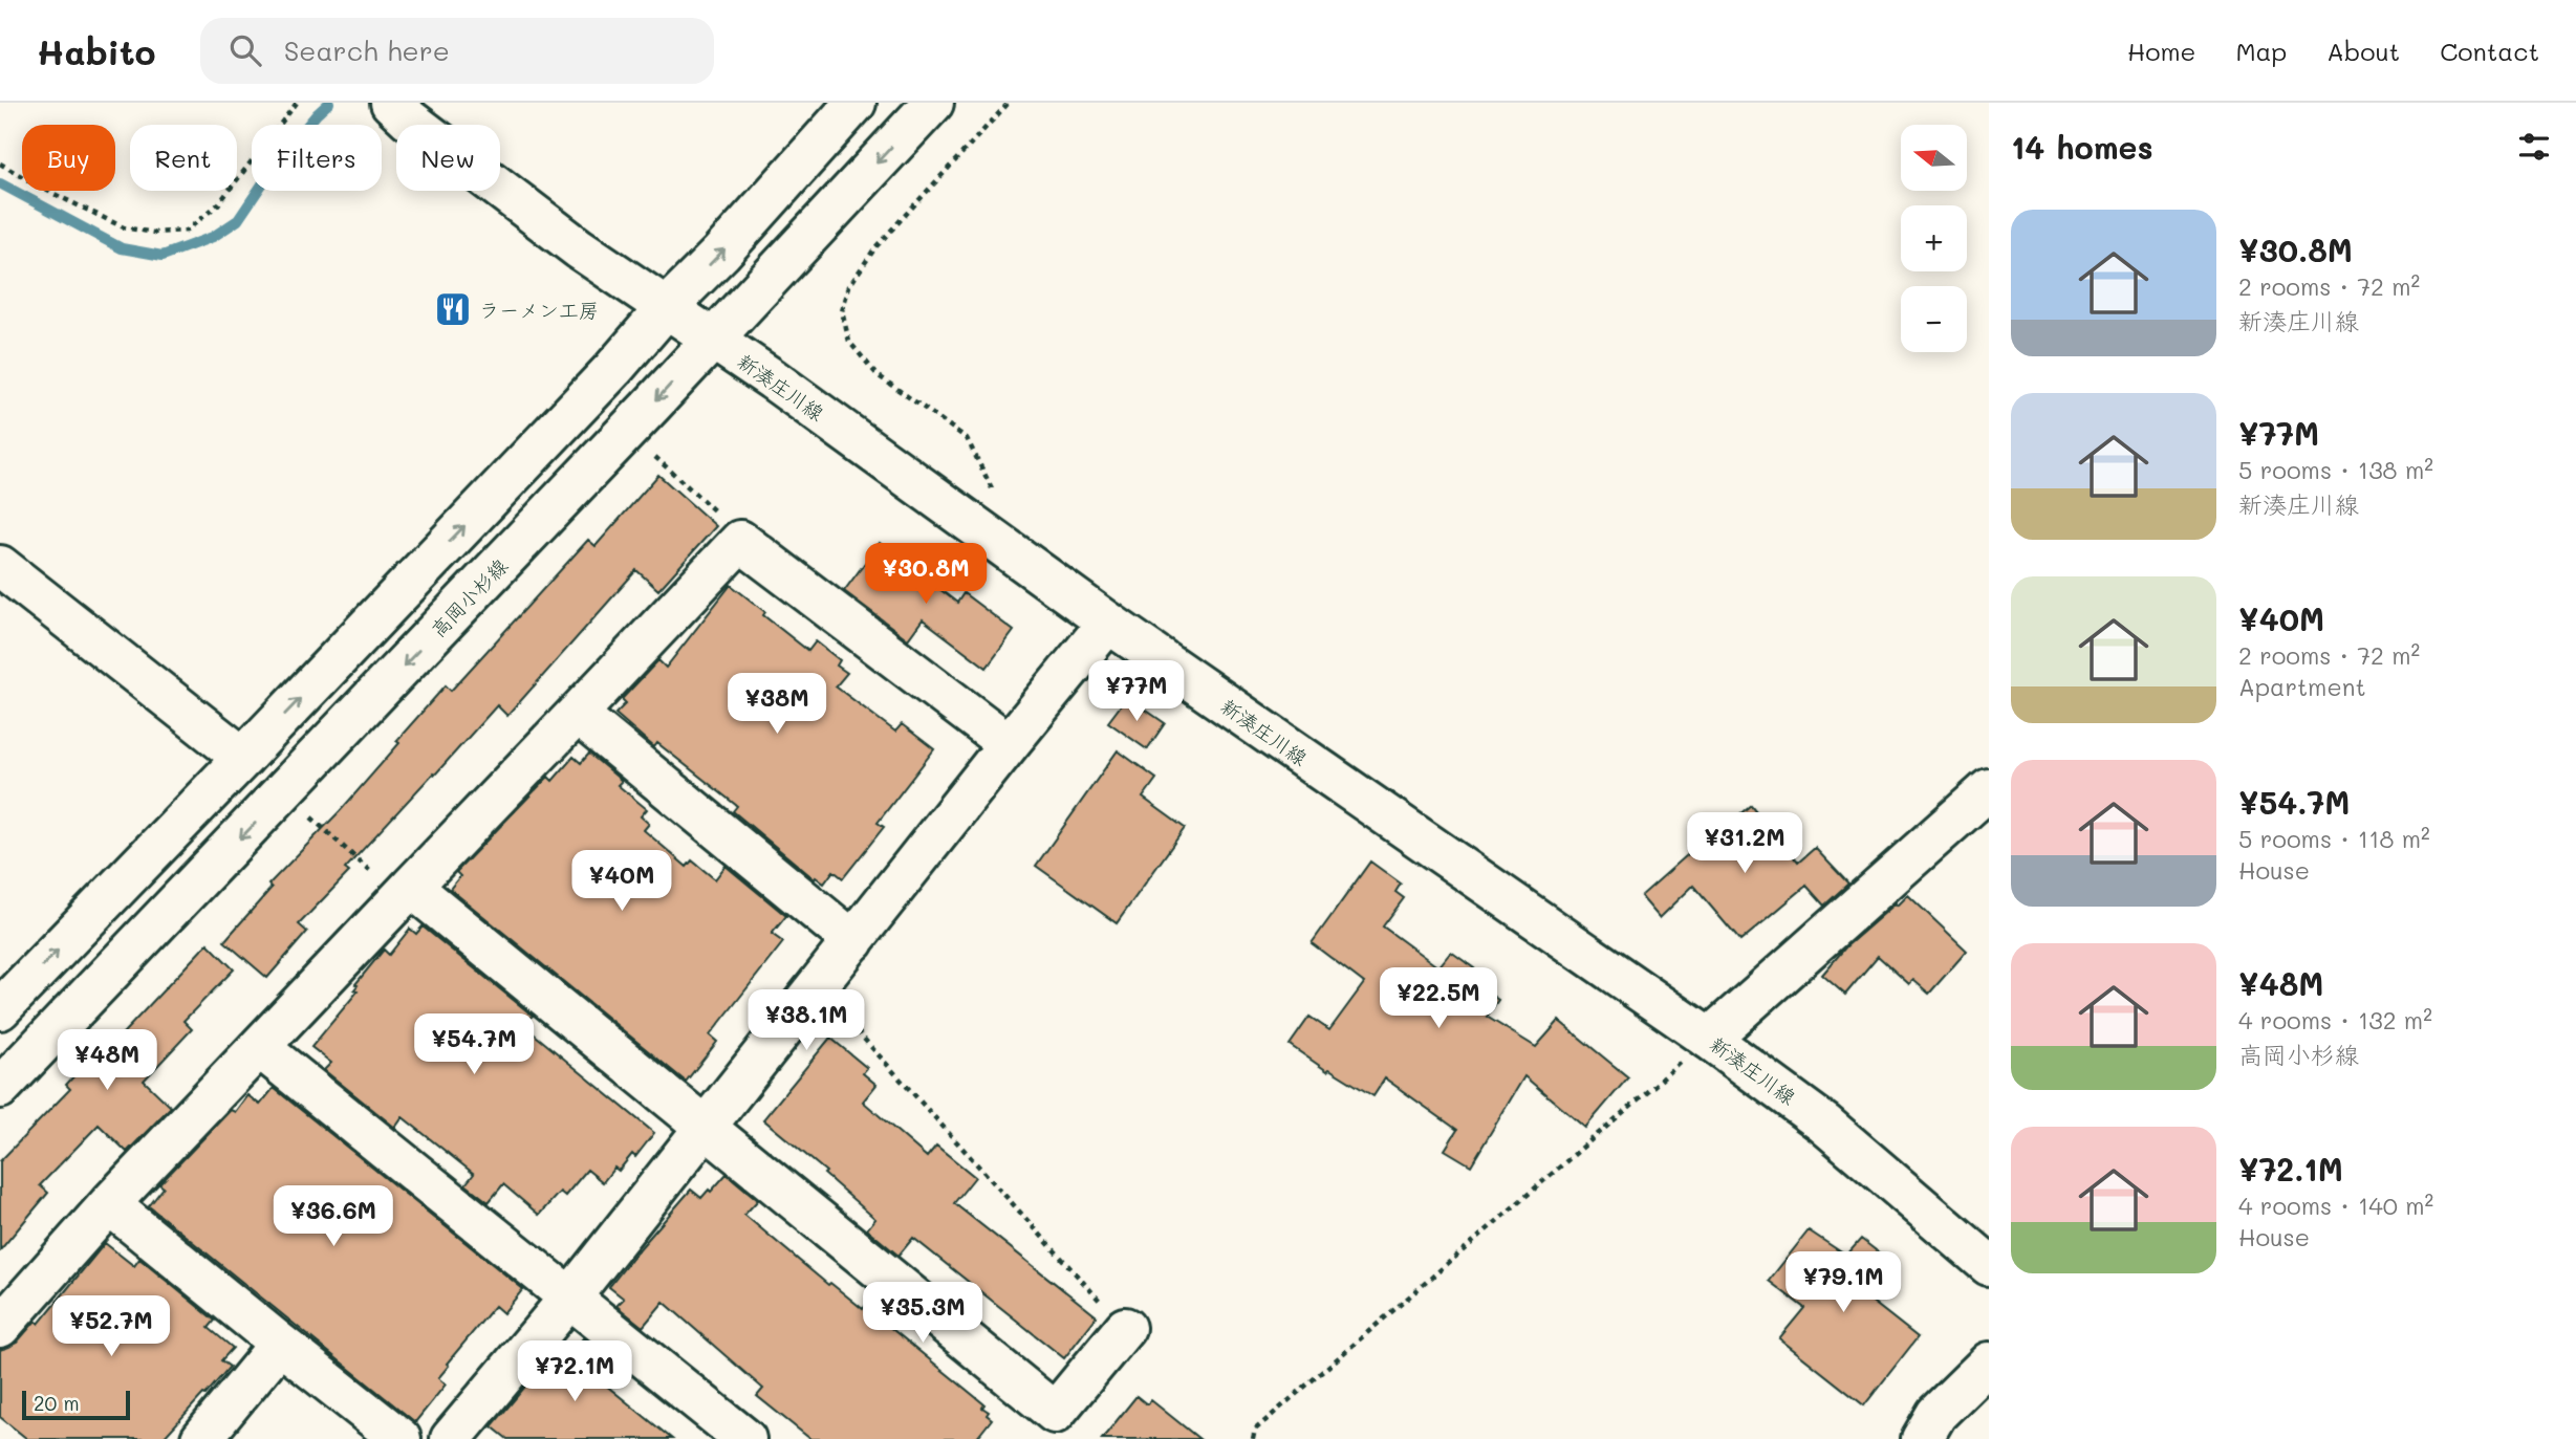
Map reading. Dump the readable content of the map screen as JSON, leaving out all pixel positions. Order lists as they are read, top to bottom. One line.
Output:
{"streets":{"street":["新湊庄川線","高岡小杉線"]},"crossings":[["新湊庄川線","高岡小杉線"]],"places":{"restaurant":["ラーメン工房"]},"scale_bar":"20 m","north":"left","page":{"header":"Habito","search":"Search here","nav":["Home","Map","About","Contact"],"heading":"14 homes","map_buttons":["+","−"],"chip":["Buy","Rent","Filters","New"],"list":[{"name":"¥30.8M","note":"2 rooms · 72 m² · 新湊庄川線"},{"name":"¥77M","note":"5 rooms · 138 m² · 新湊庄川線"},{"name":"¥40M","note":"2 rooms · 72 m² · Apartment"},{"name":"¥54.7M","note":"5 rooms · 118 m² · House"},{"name":"¥48M","note":"4 rooms · 132 m² · 高岡小杉線"},{"name":"¥72.1M","note":"4 rooms · 140 m² · House"}],"price":["¥30.8M","¥77M","¥38M","¥31.2M","¥40M","¥22.5M","¥38.1M","¥54.7M","¥48M","¥36.6M","¥79.1M","¥35.3M","¥52.7M","¥72.1M"],"scale":"20 m"}}
